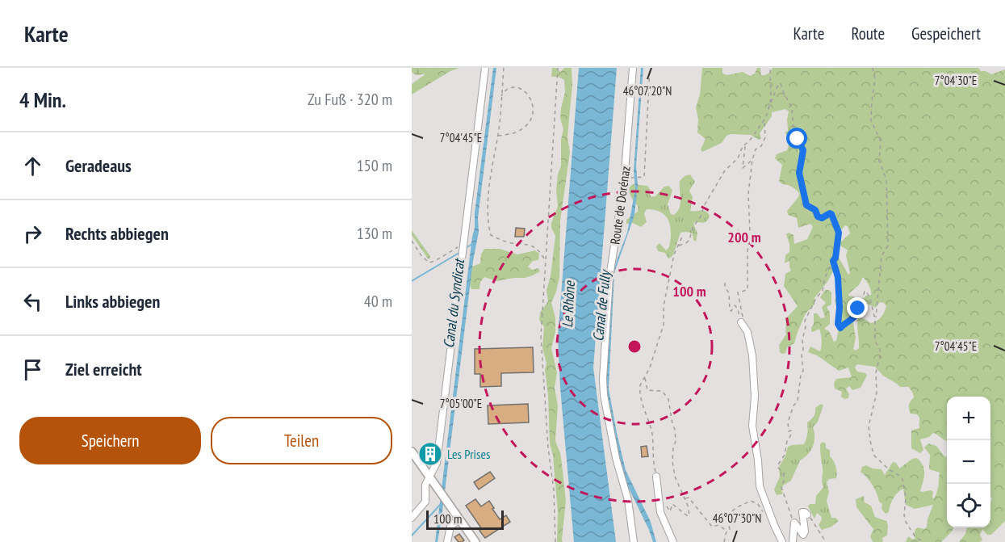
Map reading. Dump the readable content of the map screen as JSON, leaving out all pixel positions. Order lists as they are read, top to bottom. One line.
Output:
{"streets":{"street":["Route de Dorénaz"]},"water":["Canal du Syndicat","Le Rhône","Canal de Fully"],"places":{"building":["Les Prises"]},"scale_bar":"100 m","page":{"header":"Karte","nav":["Karte","Route","Gespeichert"],"heading":["4 Min.","Zu Fuß · 320 m"],"list":[["Geradeaus","150 m"],["Rechts abbiegen","130 m"],["Links abbiegen","40 m"],"Ziel erreicht"],"map_buttons":["+","−"],"buttons":["Speichern","Teilen"],"scale":"100 m"},"coordinates":["7°04'30\"E","46°07'20\"N","7°04'45\"E","7°05'00\"E","46°07'30\"N"],"rings":["200 m","100 m"]}
